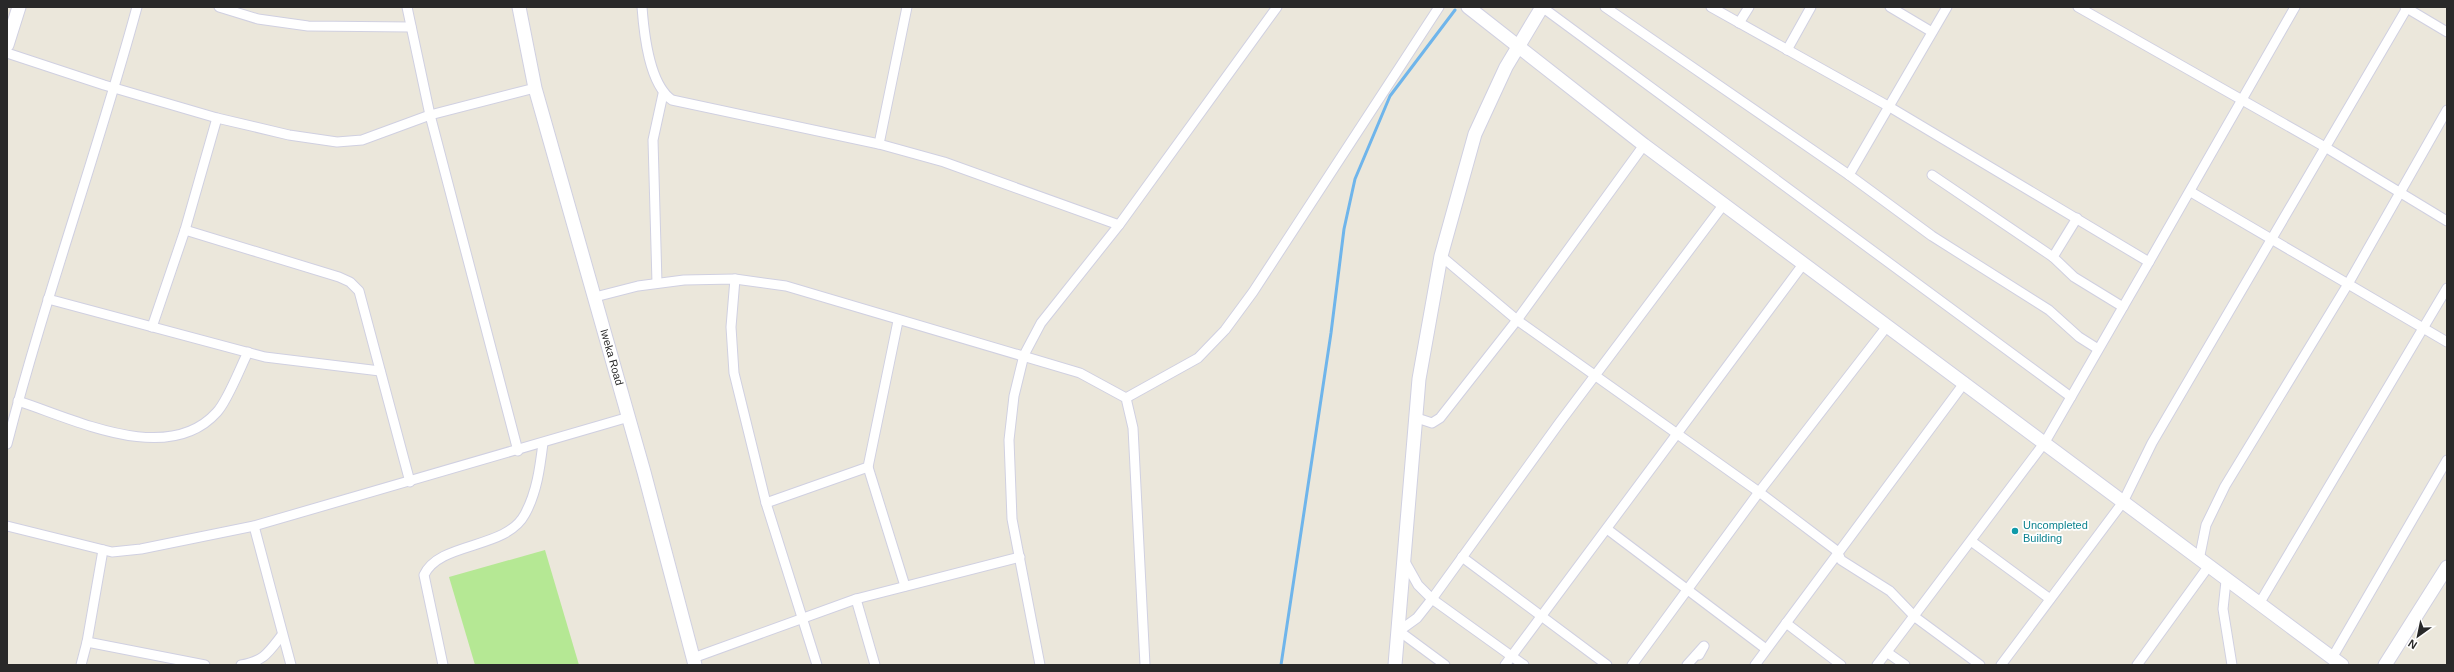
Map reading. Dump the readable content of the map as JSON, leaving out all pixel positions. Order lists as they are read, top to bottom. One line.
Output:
{"streets":{"street":["Iweka Road"]},"places":["Uncompleted Building"],"north":"bottom left"}
